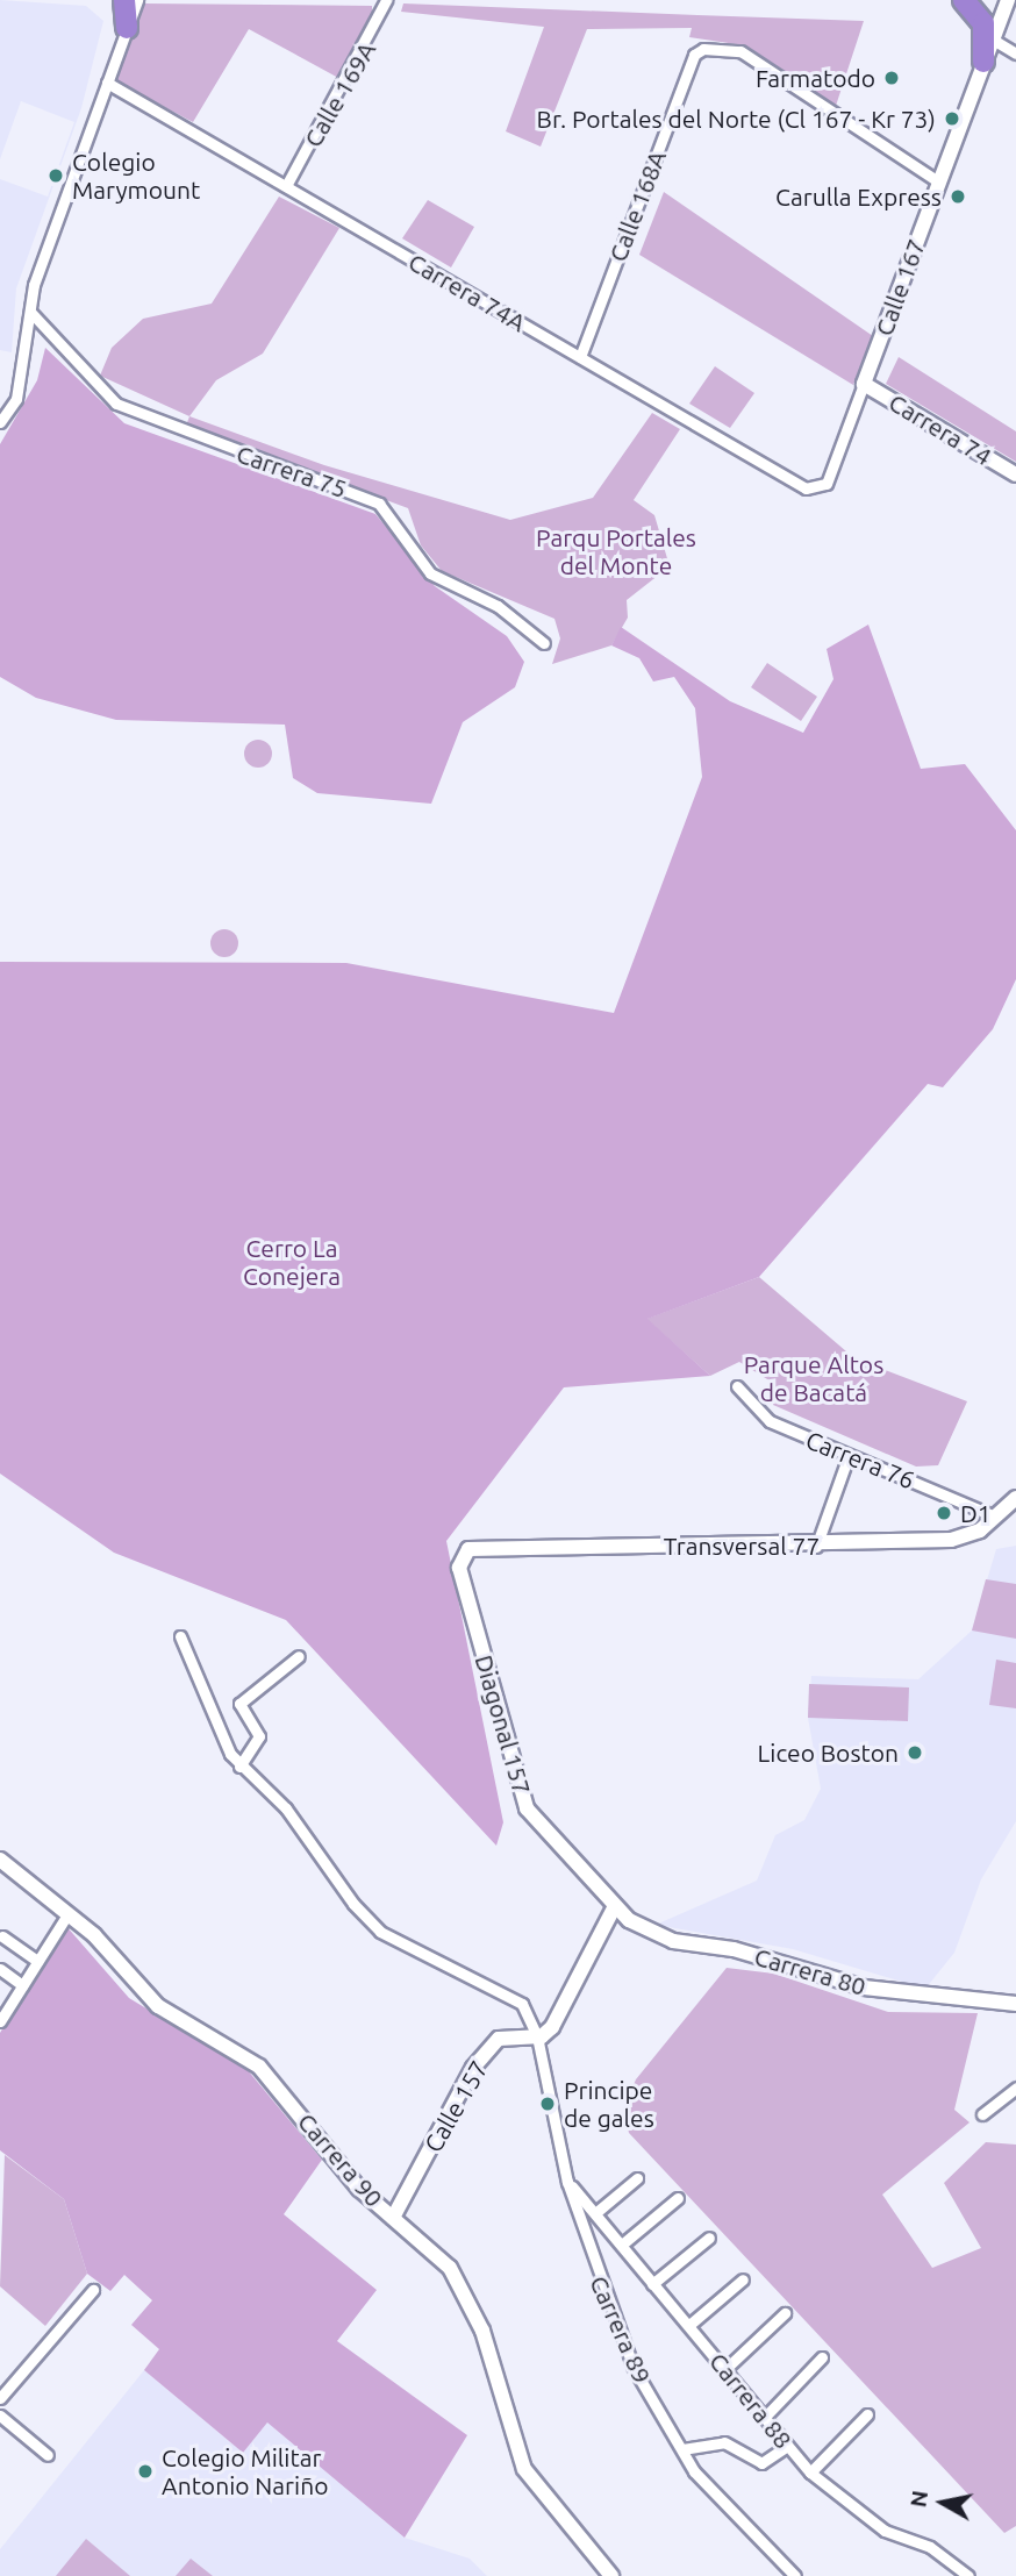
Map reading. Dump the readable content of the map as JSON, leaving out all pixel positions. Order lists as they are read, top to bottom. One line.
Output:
{"streets":{"street":["Calle 169A","Calle 168A","Calle 167","Carrera 74A","Carrera 74","Carrera 75","Carrera 76","Transversal 77","Diagonal 157","Carrera 80","Calle 157","Carrera 90","Carrera 89","Carrera 88"]},"crossings":[["Calle 169A","Carrera 74A"],["Calle 168A","Carrera 74A"],["Calle 167","Carrera 74A"],["Calle 167","Carrera 74"],["Carrera 76","Transversal 77"],["Transversal 77","Diagonal 157"],["Diagonal 157","Carrera 80"],["Calle 157","Carrera 90"],["Calle 157","Carrera 89"],["Carrera 89","Carrera 88"]],"parks":["Parqu Portales del Monte","Cerro La Conejera","Parque Altos de Bacatá"],"places":["Farmatodo","Br. Portales del Norte (Cl 167 - Kr 73)","Colegio Marymount","Carulla Express","D1","Liceo Boston","Principe de gales","Colegio Militar Antonio Nariño"],"north":"left"}
